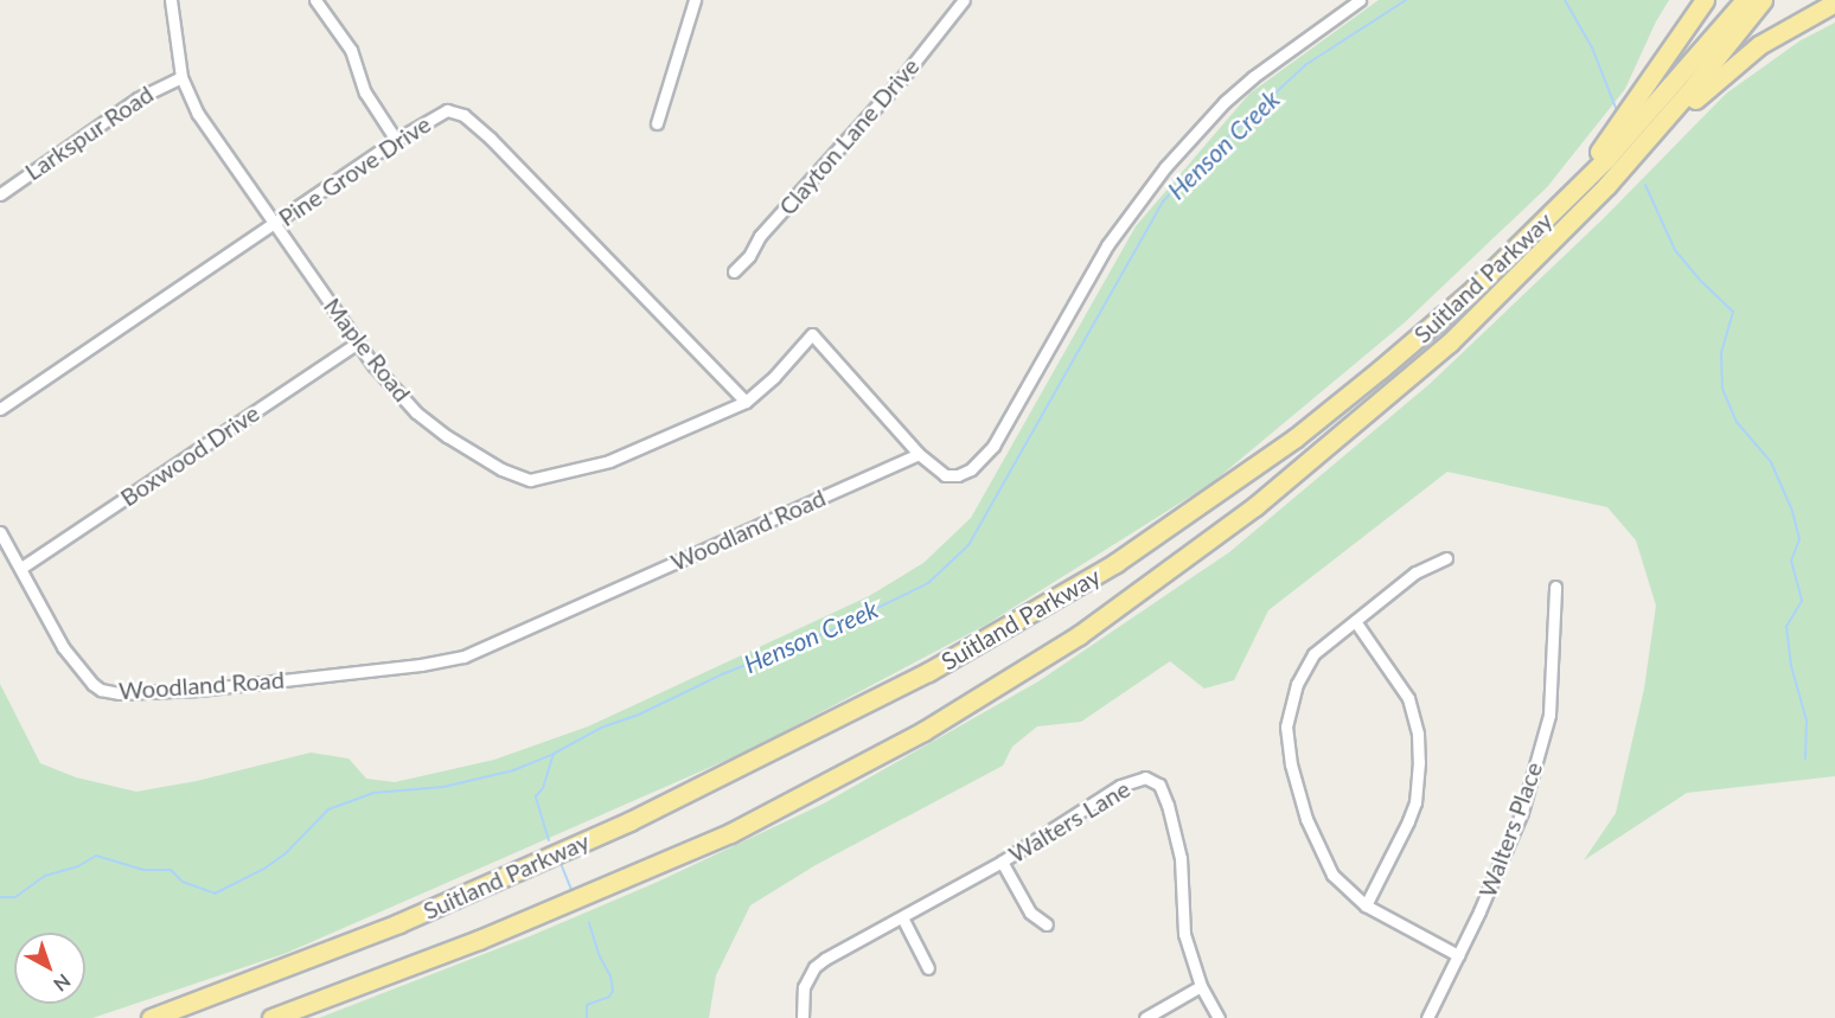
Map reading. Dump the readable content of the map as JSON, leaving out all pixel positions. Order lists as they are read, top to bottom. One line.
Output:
{"streets":{"highway":["Suitland Parkway"],"street":["Larkspur Road","Clayton Lane Drive","Pine Grove Drive","Maple Road","Boxwood Drive","Woodland Road","Walters Lane","Walters Place"]},"crossings":[["Larkspur Road","Maple Road"],["Pine Grove Drive","Maple Road"],["Maple Road","Boxwood Drive"],["Maple Road","Woodland Road"],["Boxwood Drive","Woodland Road"]],"water":["Henson Creek"],"north":"bottom right"}
